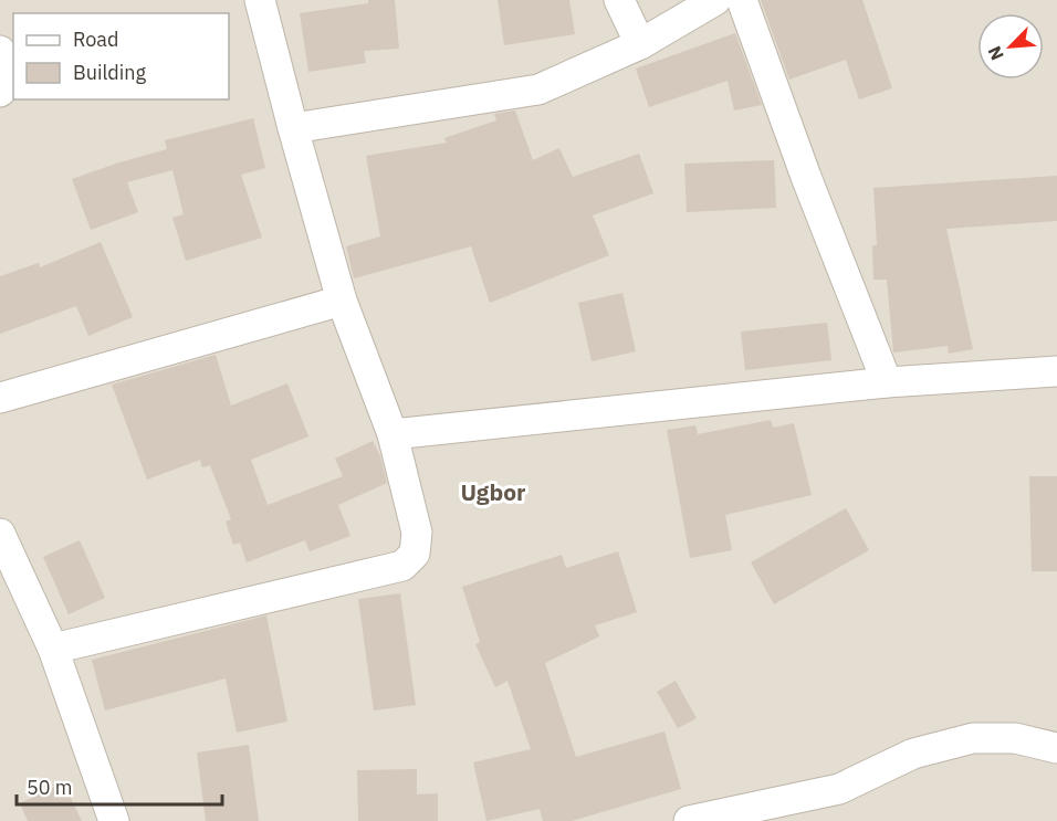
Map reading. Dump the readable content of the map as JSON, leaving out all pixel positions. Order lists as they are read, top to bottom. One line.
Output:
{"districts":["Ugbor"],"legend":["Road","Building"],"scale_bar":"50 m","north":"bottom left"}
